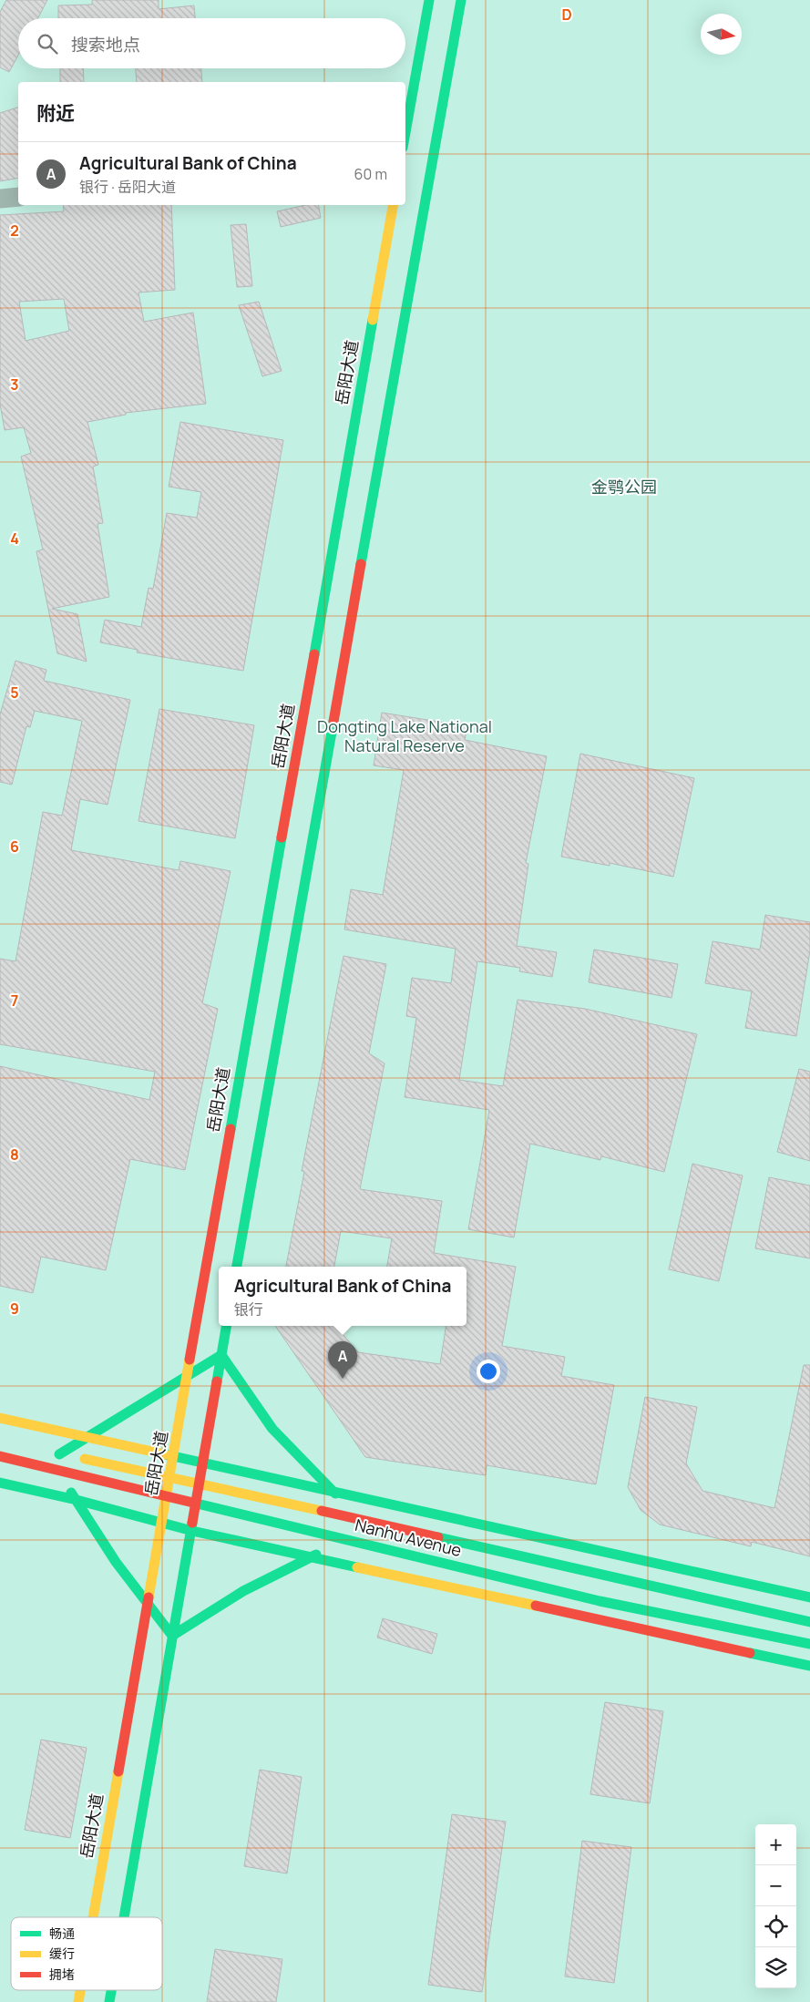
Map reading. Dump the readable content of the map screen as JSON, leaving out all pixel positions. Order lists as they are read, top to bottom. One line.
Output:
{"streets":{"main road":["岳阳大道","Nanhu Avenue"]},"crossings":[["岳阳大道","Nanhu Avenue"]],"parks":["金鹗公园","Dongting Lake National Natural Reserve"],"legend":["畅通","缓行","拥堵"],"north":"right","page":{"search":"搜索地点","heading":"附近","list":[{"mark":"A","name":"Agricultural Bank of China","note":"银行 · 岳阳大道","value":"60 m"}],"popup":["Agricultural Bank of China","银行"],"pins":"A","map_buttons":["+","−"]},"grid":{"columns":["D"],"rows":["2","3","4","5","6","7","8","9"]}}
